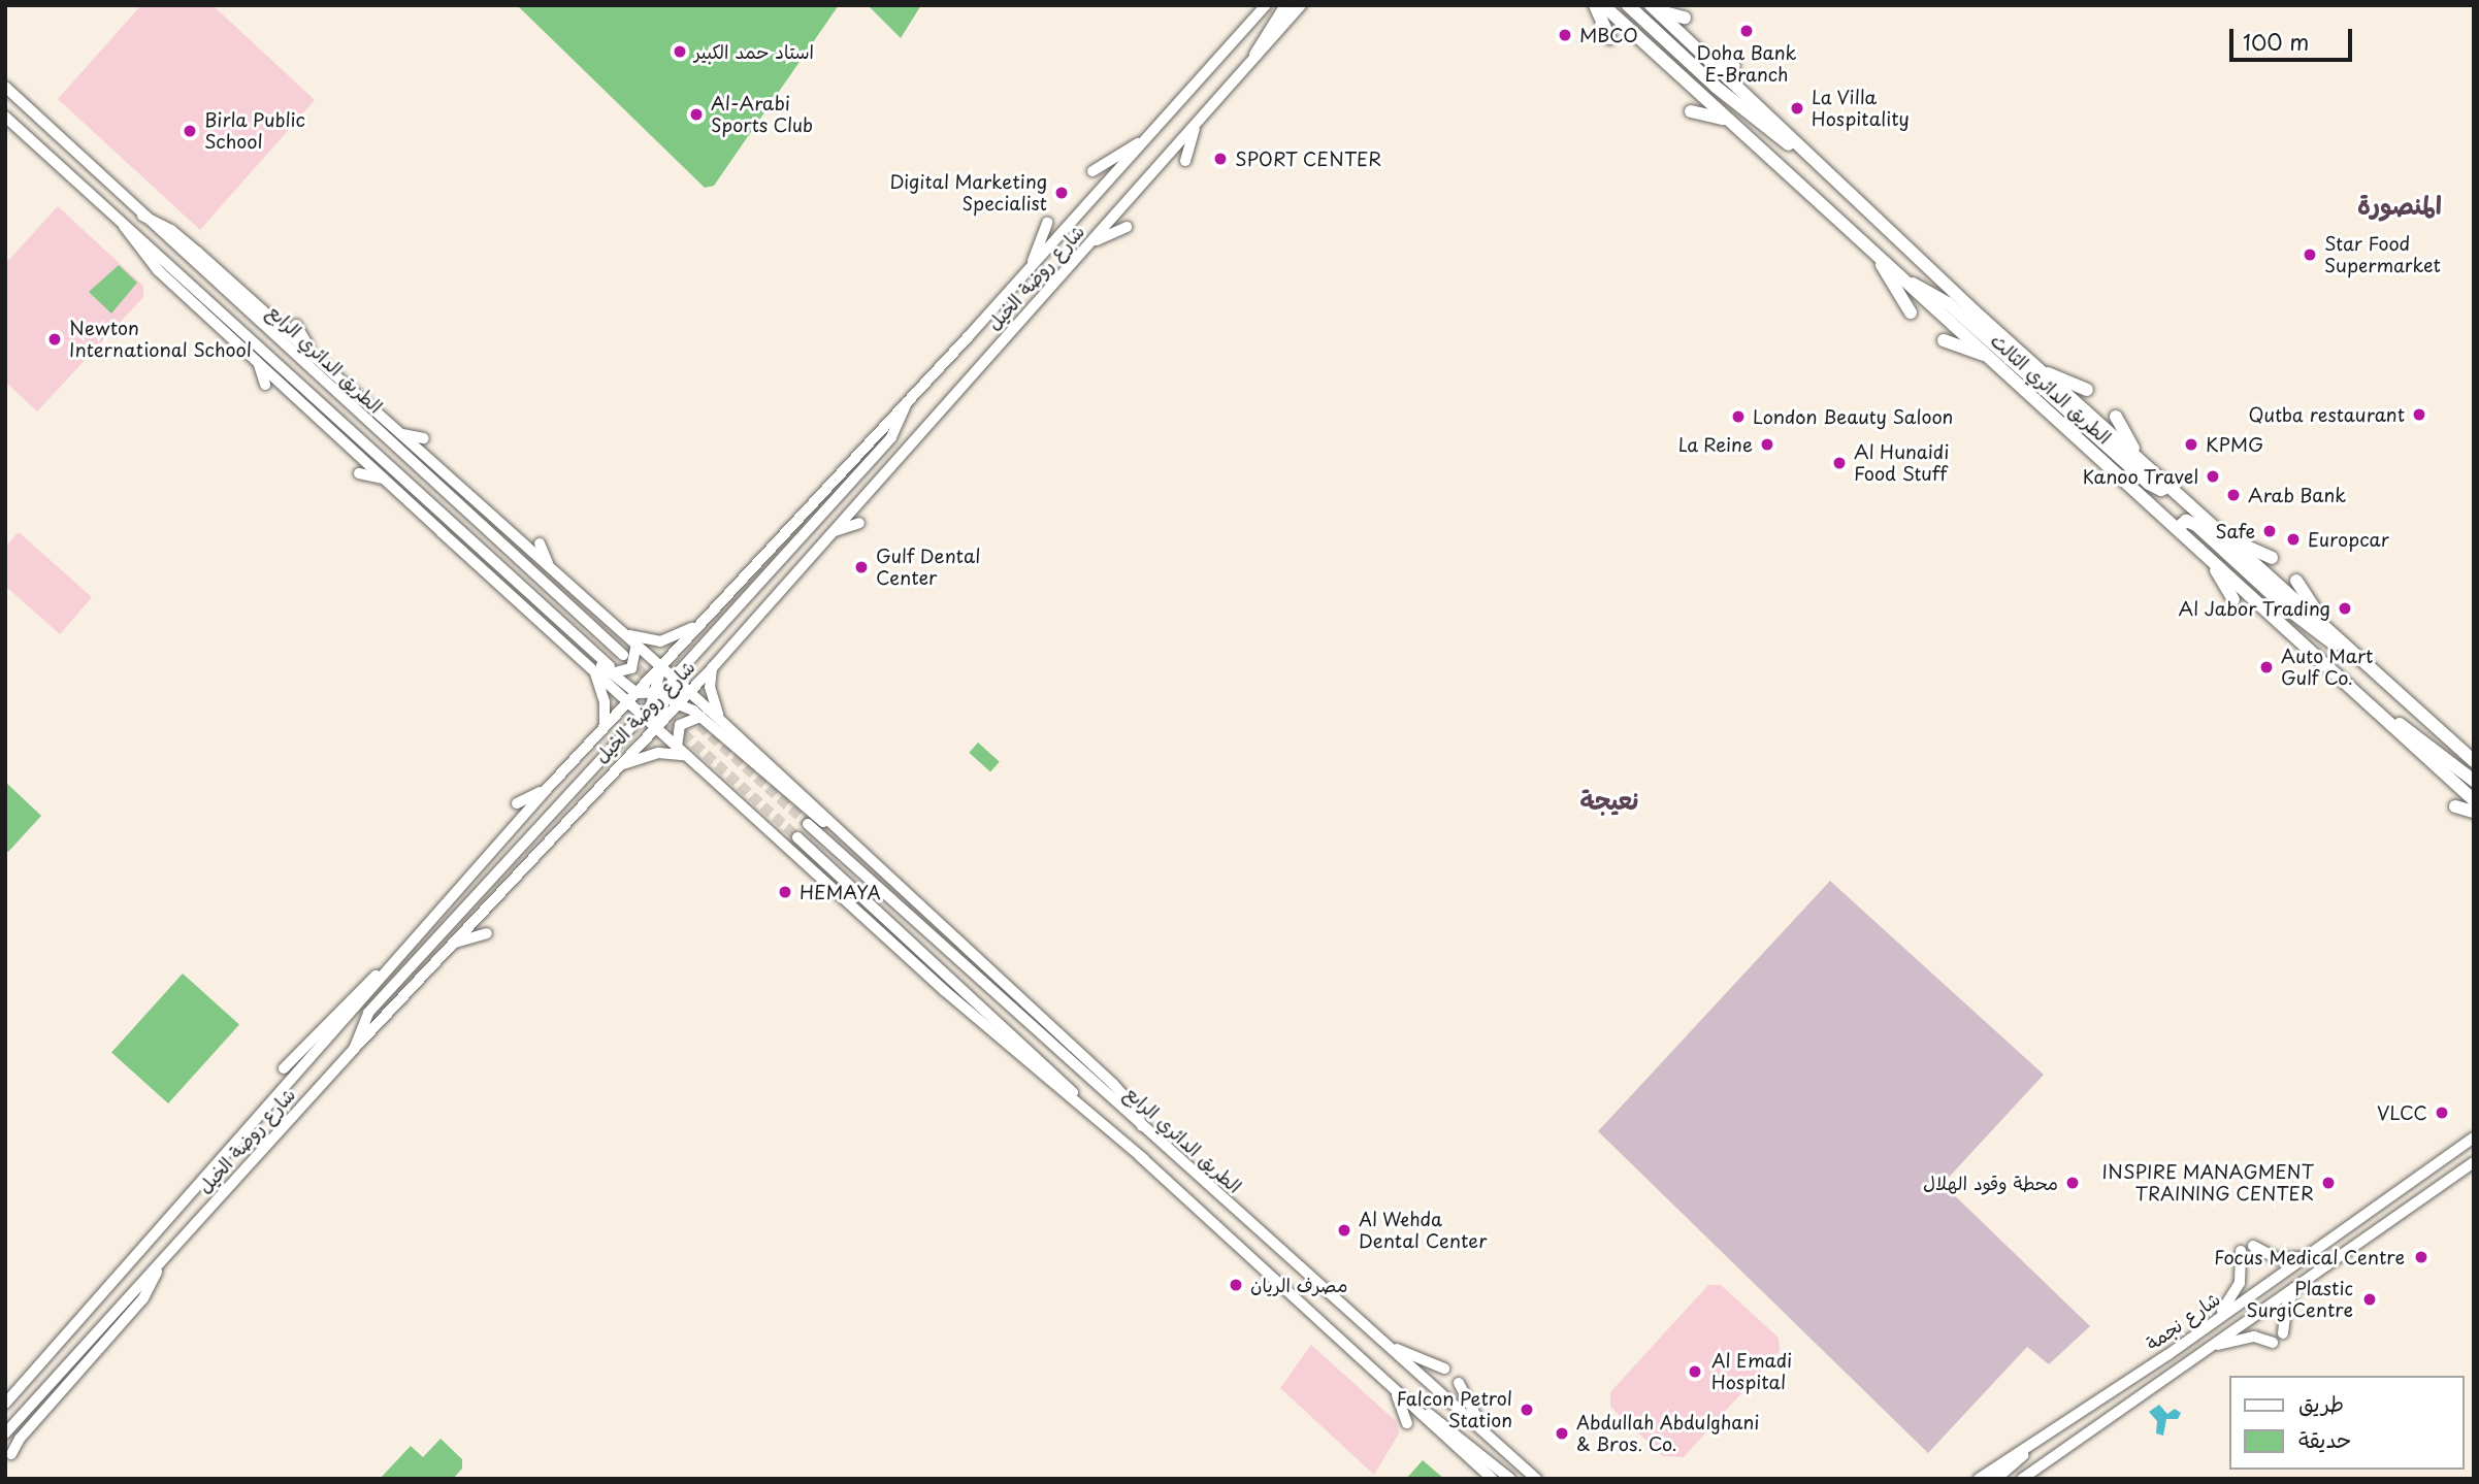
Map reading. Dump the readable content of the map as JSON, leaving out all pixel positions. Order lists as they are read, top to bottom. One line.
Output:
{"streets":{"highway":["الطريق الدائري الثالث"],"main road":["شارع روضة الخيل","الطريق الدائري الرابع","شارع نجمة"]},"districts":["المنصورة","نعيجة"],"places":["Doha Bank E-Branch","MBCO","استاد حمد الكبير","La Villa Hospitality","Al-Arabi Sports Club","Birla Public School","SPORT CENTER","Digital Marketing Specialist","Star Food Supermarket","Newton International School","Qutba restaurant","London Beauty Saloon","La Reine","KPMG","Al Hunaidi Food Stuff","Kanoo Travel","Arab Bank","Safe","Europcar","Gulf Dental Center","Al Jabor Trading","Auto Mart Gulf Co.","HEMAYA","VLCC","محطة وقود الهلال","INSPIRE MANAGMENT TRAINING CENTER","Al Wehda Dental Center","Focus Medical Centre","مصرف الريان","Plastic SurgiCentre","Al Emadi Hospital","Falcon Petrol Station","Abdullah Abdulghani & Bros. Co."],"legend":["طريق","حديقة"],"scale_bar":"100 m"}
